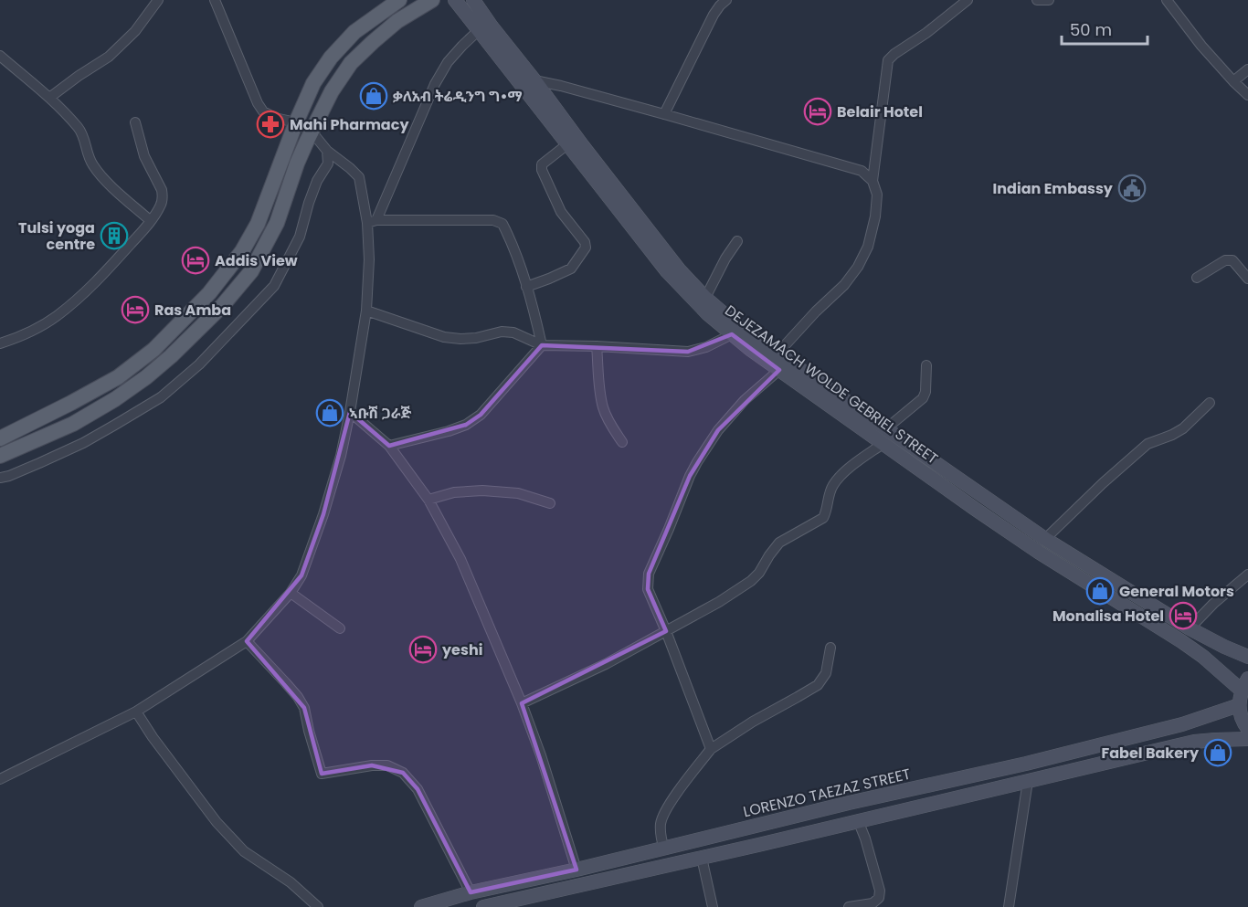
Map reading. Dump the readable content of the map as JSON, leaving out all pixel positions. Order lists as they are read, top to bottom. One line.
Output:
{"streets":{"main road":["DEJEZAMACH WOLDE GEBRIEL STREET","LORENZO TAEZAZ STREET"]},"places":{"shop":["ቃለአብ ትሬዲንግ ግ•ማ","ኣቡሽ ጋራጅ","General Motors","Fabel Bakery"],"hotel":["Belair Hotel","Addis View","Ras Amba","Monalisa Hotel","yeshi"],"pharmacy":["Mahi Pharmacy"],"public building":["Indian Embassy"],"building":["Tulsi yoga centre"]},"scale_bar":"50 m"}
